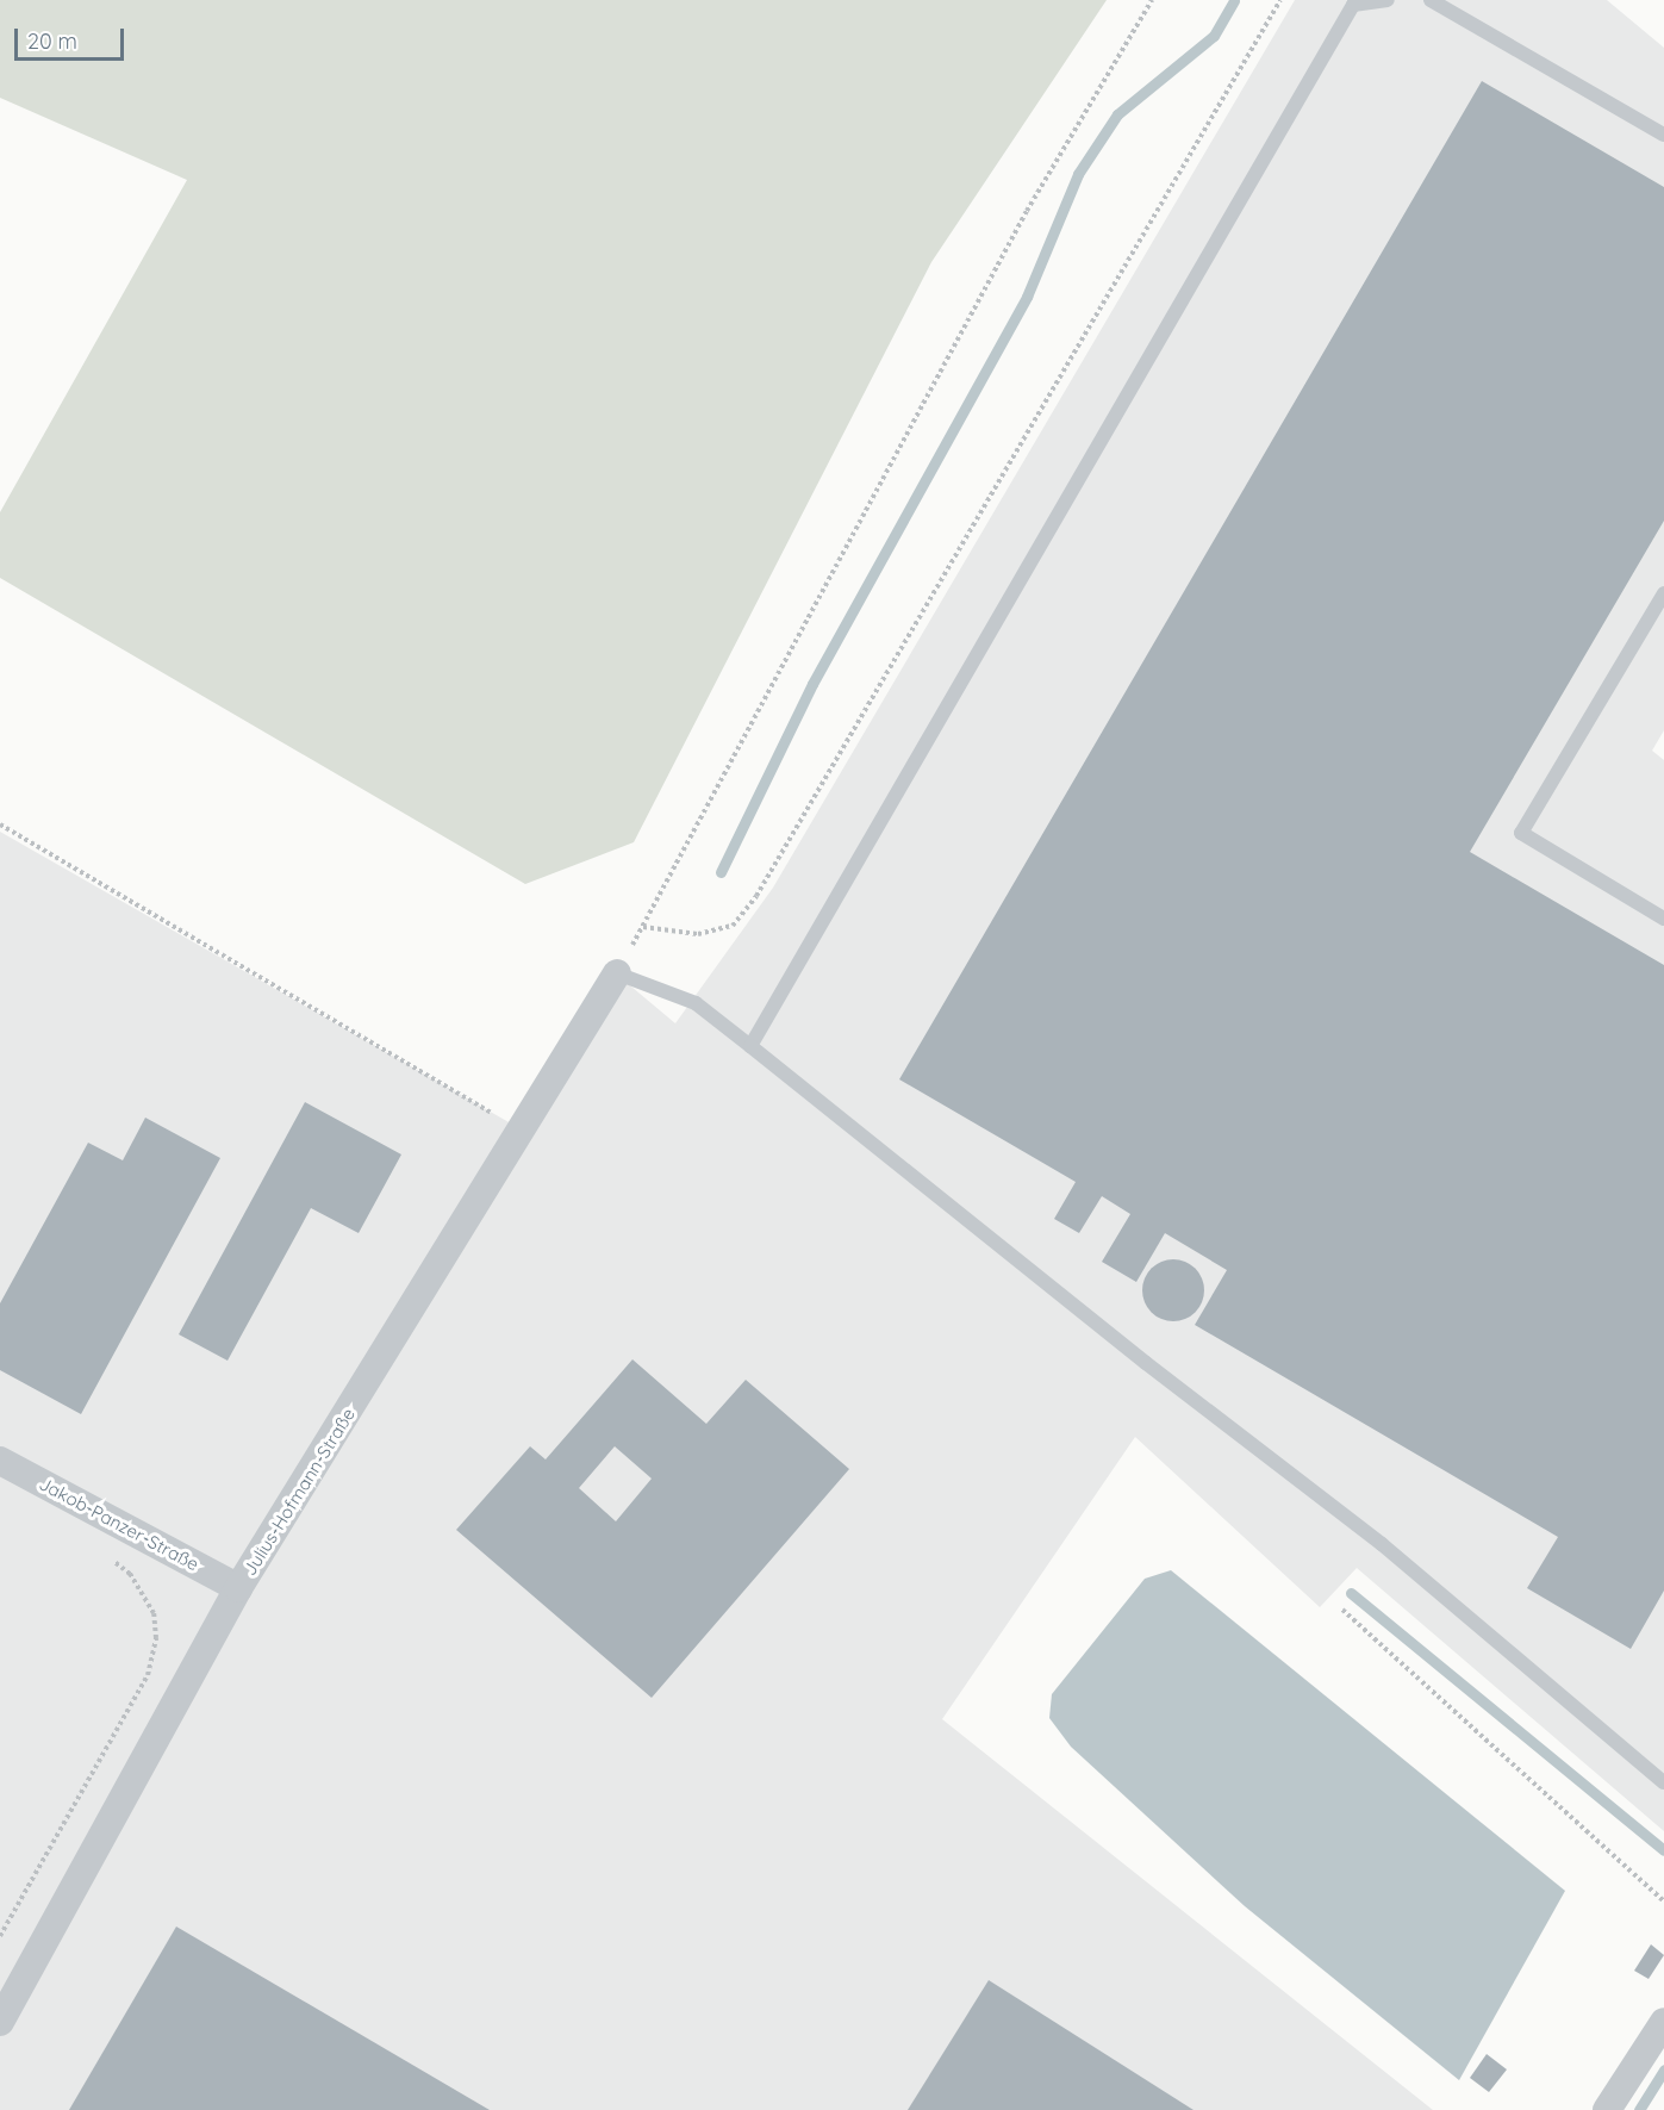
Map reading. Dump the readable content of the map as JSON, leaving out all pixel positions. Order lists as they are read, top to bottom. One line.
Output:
{"streets":{"street":["Julius-Hofmann-Straße","Jakob-Panzer-Straße"]},"crossings":[["Julius-Hofmann-Straße","Jakob-Panzer-Straße"]],"scale_bar":"20 m"}
